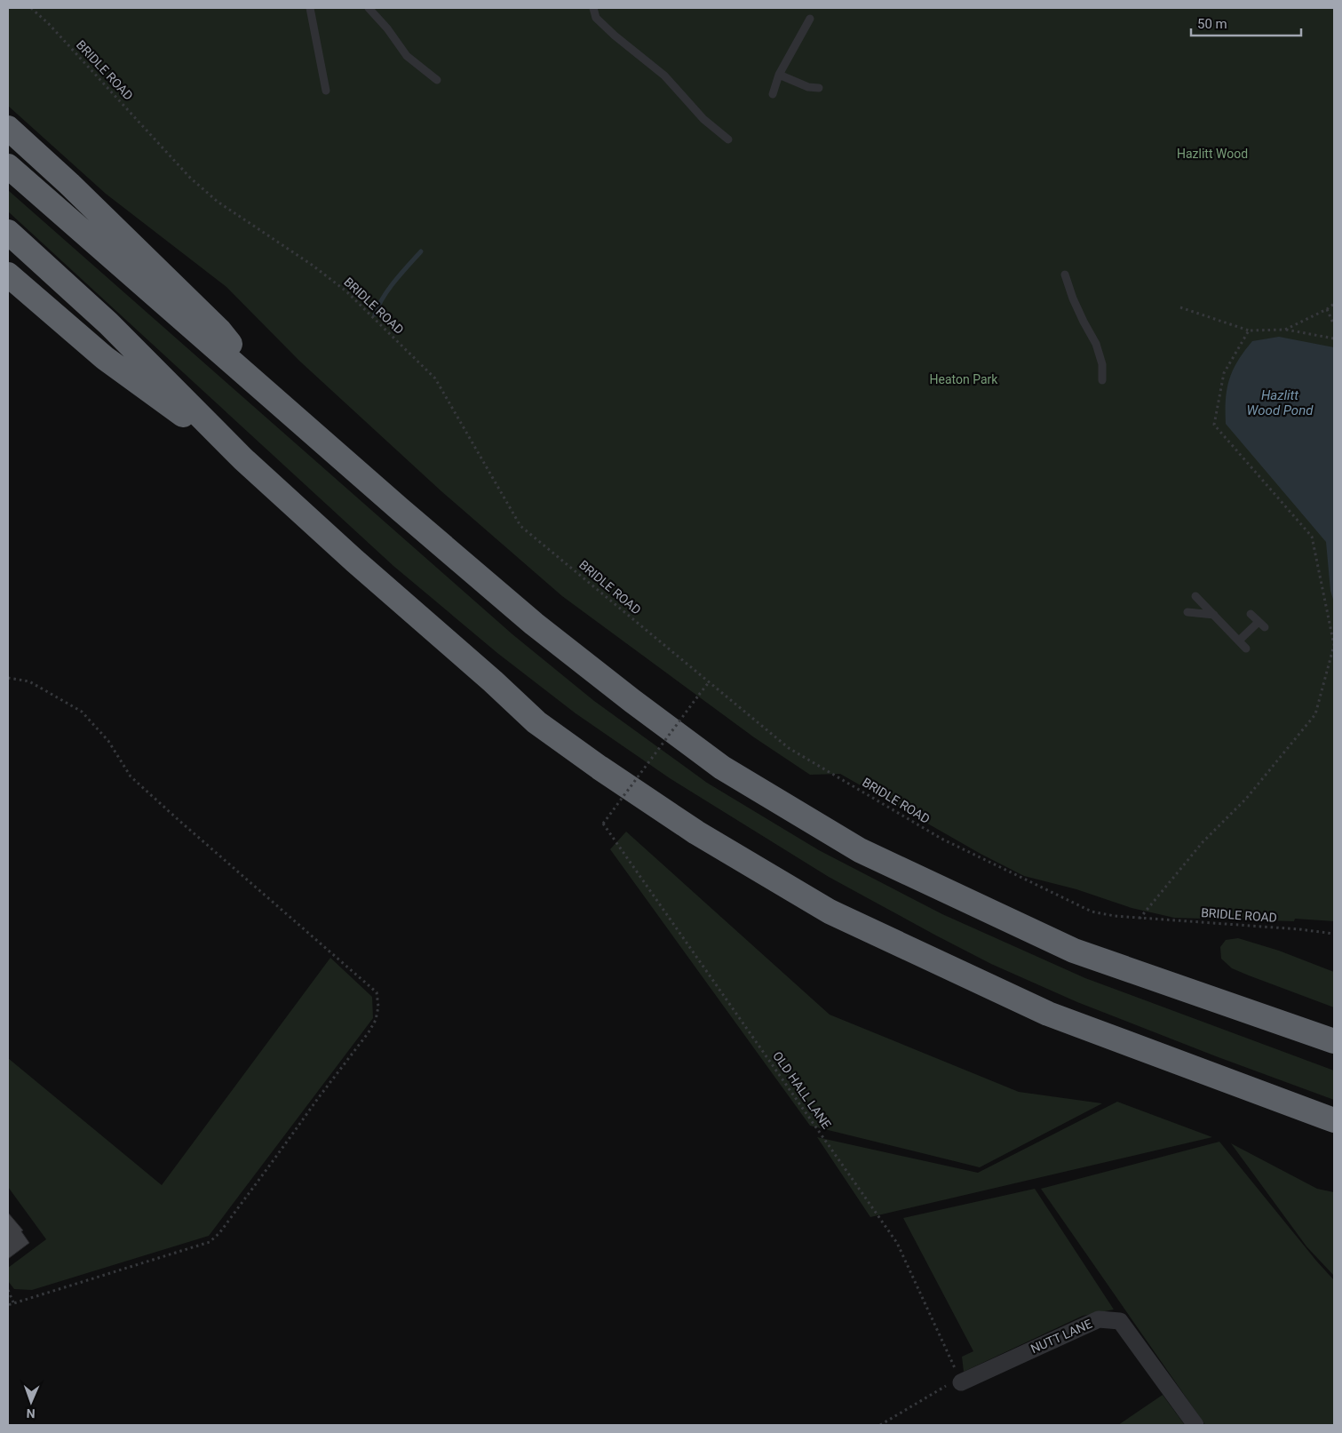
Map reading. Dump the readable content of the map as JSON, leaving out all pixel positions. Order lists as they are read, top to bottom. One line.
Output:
{"streets":{"street":["NUTT LANE"],"path":["BRIDLE ROAD","OLD HALL LANE"]},"crossings":[["BRIDLE ROAD","OLD HALL LANE"],["OLD HALL LANE","NUTT LANE"]],"water":["Hazlitt Wood Pond"],"parks":["Hazlitt Wood","Heaton Park"],"scale_bar":"50 m","north":"bottom"}
